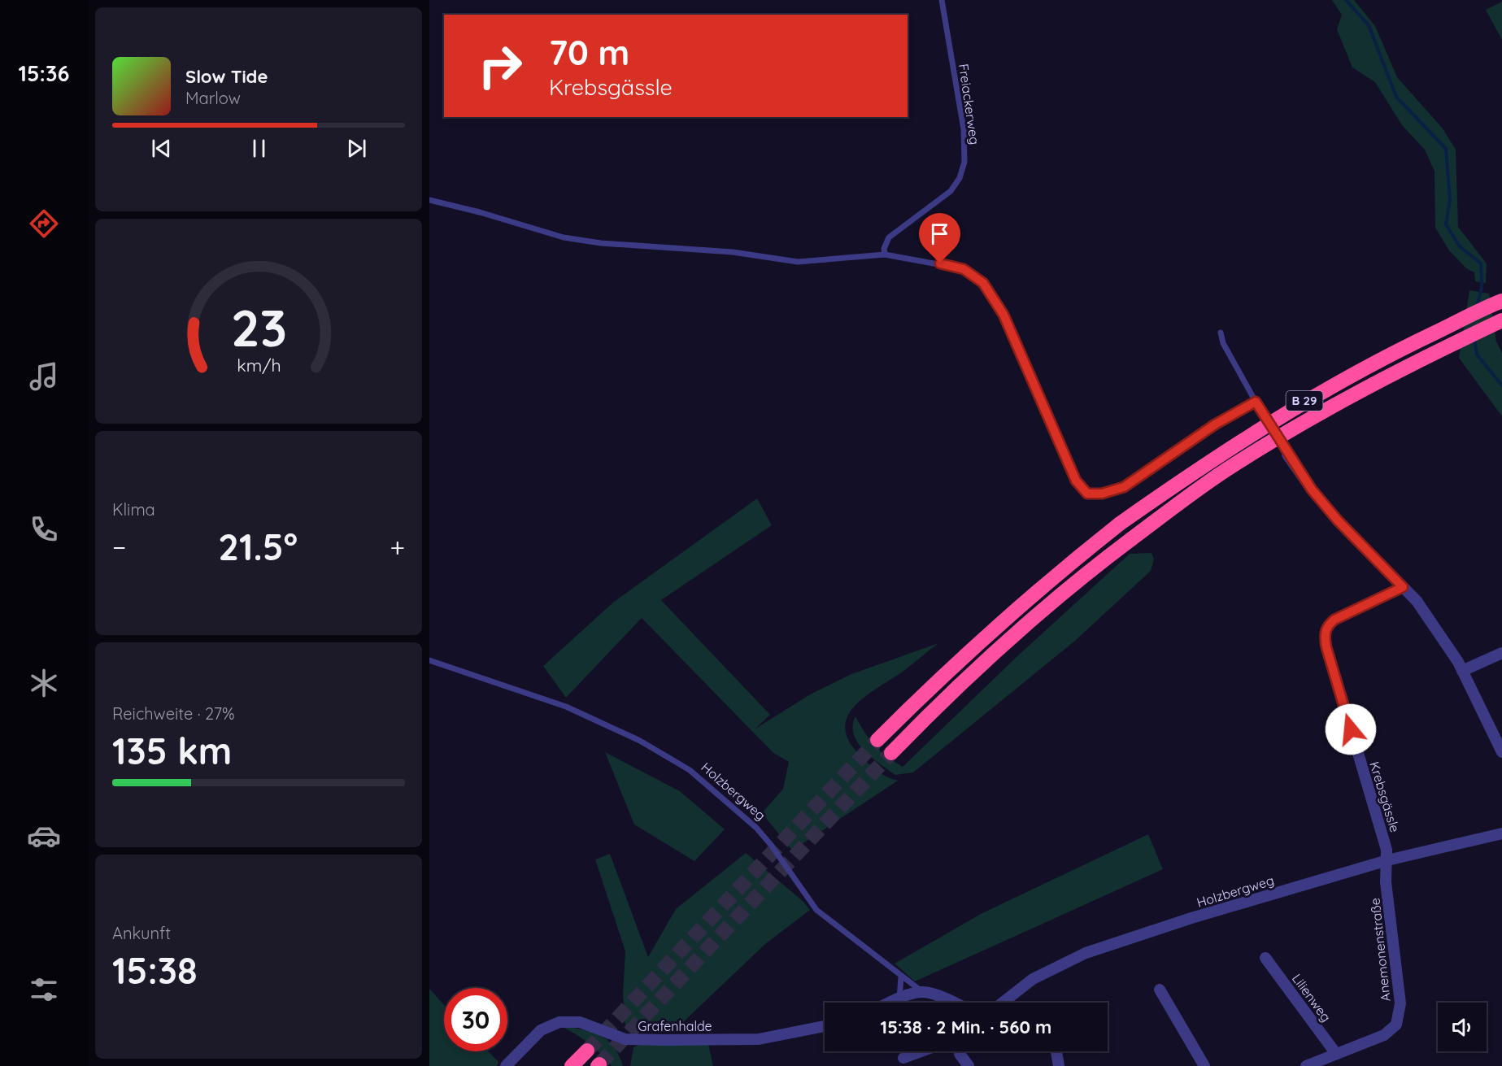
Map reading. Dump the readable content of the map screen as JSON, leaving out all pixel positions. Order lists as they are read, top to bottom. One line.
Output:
{"streets":{"highway":["B 29"],"street":["Holzbergweg","Krebsgässle","Anemonenstraße","Lilienweg","Grafenhalde"],"lane":["Freiackerweg"]},"crossings":[["Holzbergweg","Krebsgässle"],["Holzbergweg","Anemonenstraße"],["Krebsgässle","Anemonenstraße"],["Anemonenstraße","Lilienweg"]],"page":{"tabs":"15:36","turn":["70 m","Krebsgässle"],"song":["Slow Tide","Marlow"],"tile":["Klima",["Reichweite · 27%","135 km"],["Ankunft","15:38"]],"heat":["−","21.5°","+"],"limit":"30","trip":"15:38 · 2 Min. · 560 m","gauge":["23","km/h"]}}
